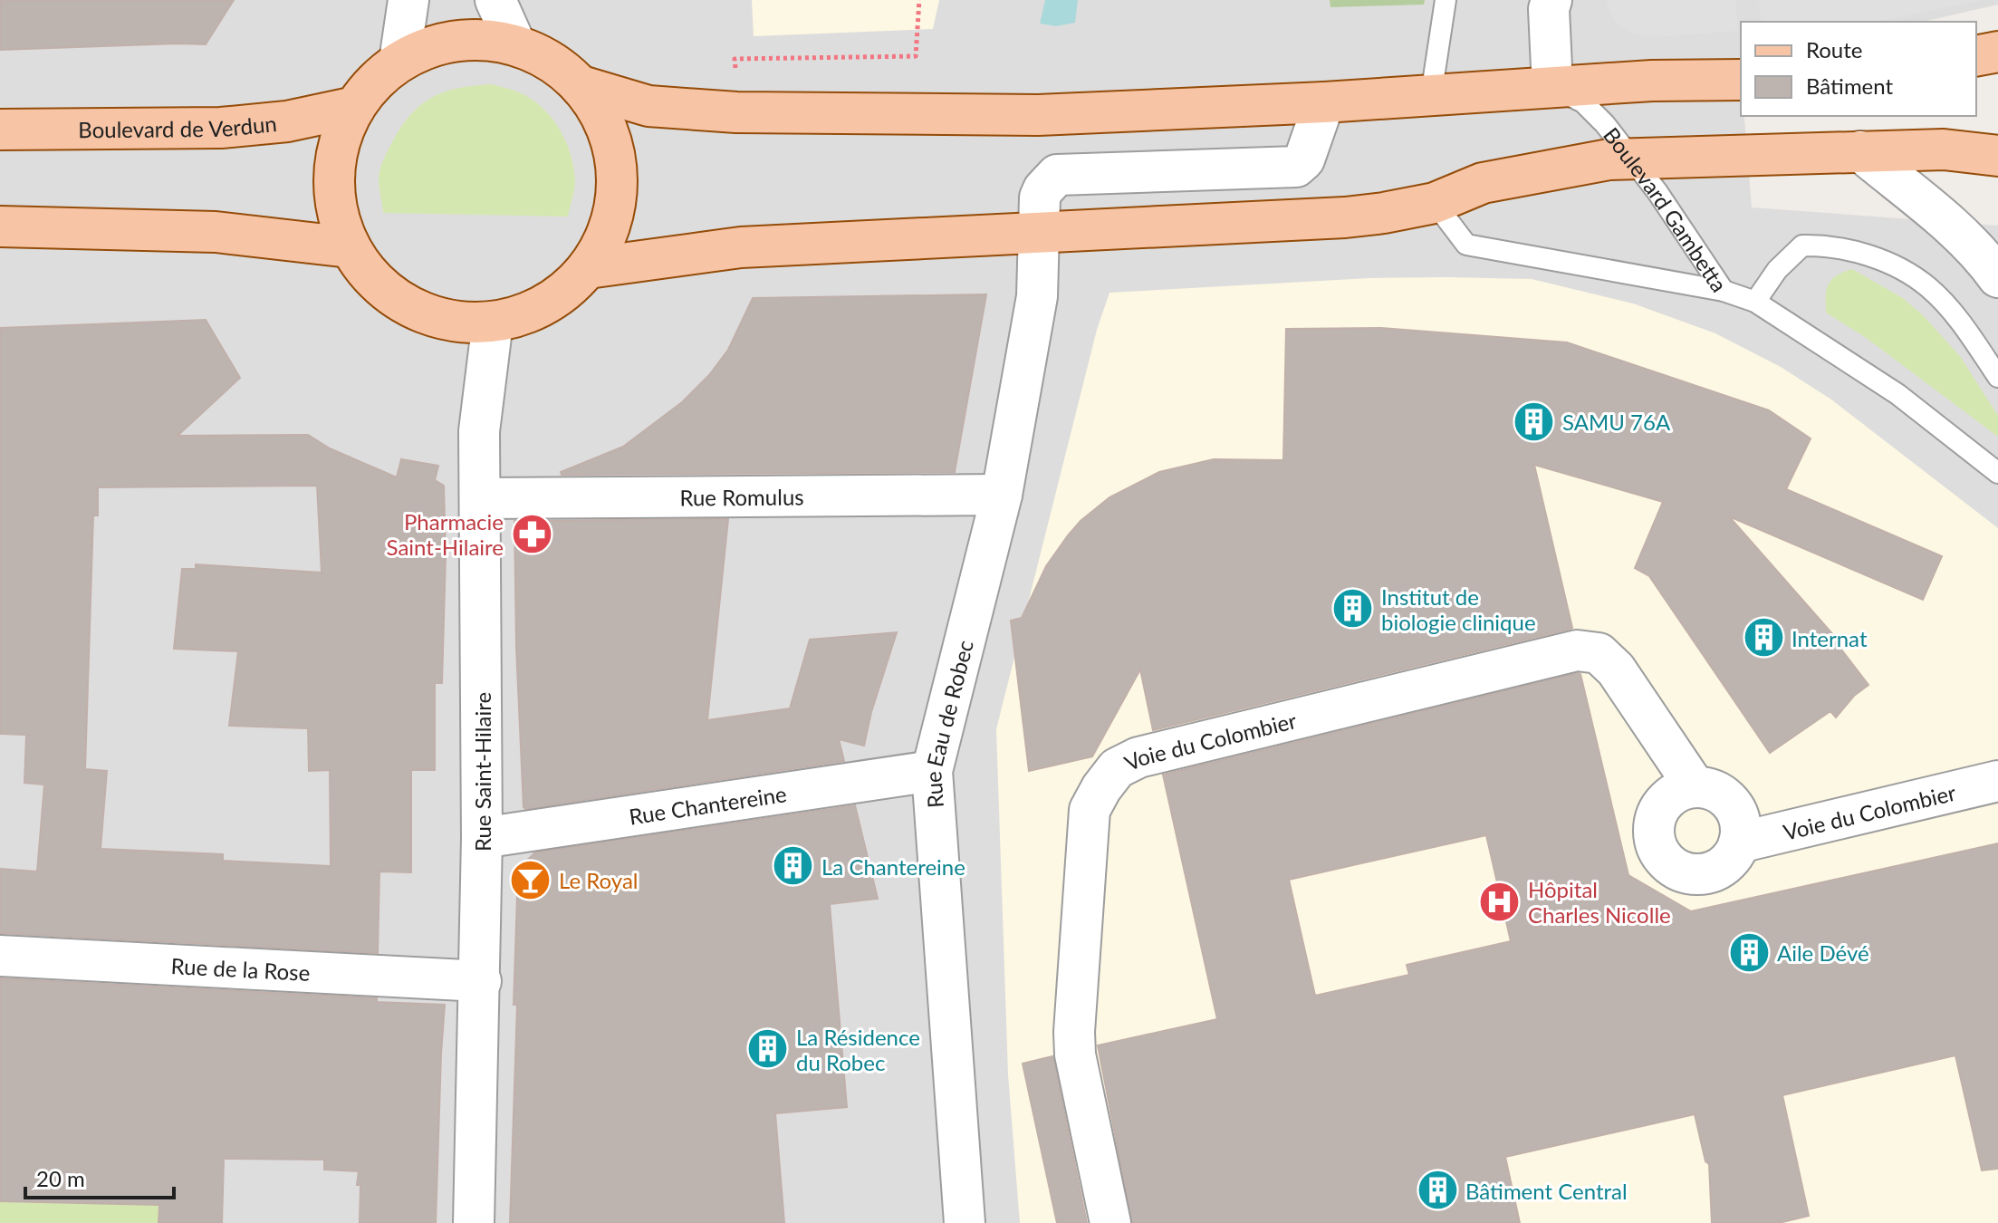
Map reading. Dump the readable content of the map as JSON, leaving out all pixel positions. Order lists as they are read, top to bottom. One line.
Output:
{"streets":{"main road":["Boulevard de Verdun"],"street":["Rue Romulus","Rue Eau de Robec","Voie du Colombier","Rue Saint-Hilaire","Rue Chantereine","Rue de la Rose"],"lane":["Boulevard Gambetta"]},"crossings":[["Rue Romulus","Rue Eau de Robec"],["Rue Romulus","Rue Saint-Hilaire"],["Rue Eau de Robec","Rue Chantereine"],["Rue Saint-Hilaire","Rue Chantereine"],["Rue Saint-Hilaire","Rue de la Rose"]],"places":{"building":["SAMU 76A","Institut de biologie clinique","Internat","La Chantereine","Aile Dévé","La Résidence du Robec","Bâtiment Central"],"pharmacy":["Pharmacie Saint-Hilaire"],"bar":["Le Royal"],"hospital":["Hôpital Charles Nicolle"]},"legend":["Route","Bâtiment"],"scale_bar":"20 m"}
